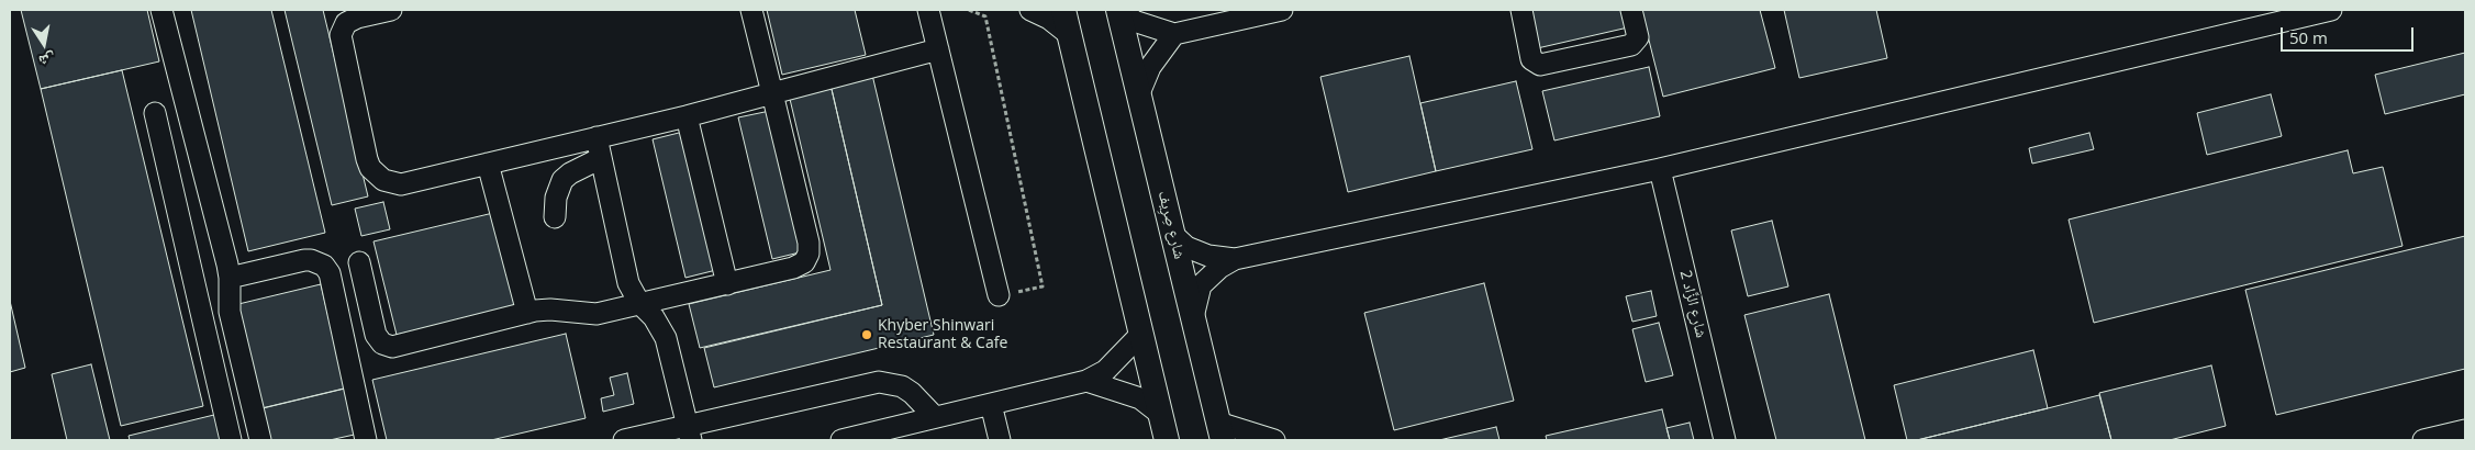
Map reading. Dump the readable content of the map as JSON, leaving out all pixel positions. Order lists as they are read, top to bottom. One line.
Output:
{"streets":{"main road":["شارع صِرِيف"],"street":["شارع الزَّاد 2"]},"places":["Khyber Shinwari Restaurant & Cafe"],"scale_bar":"50 m","north":"bottom"}
